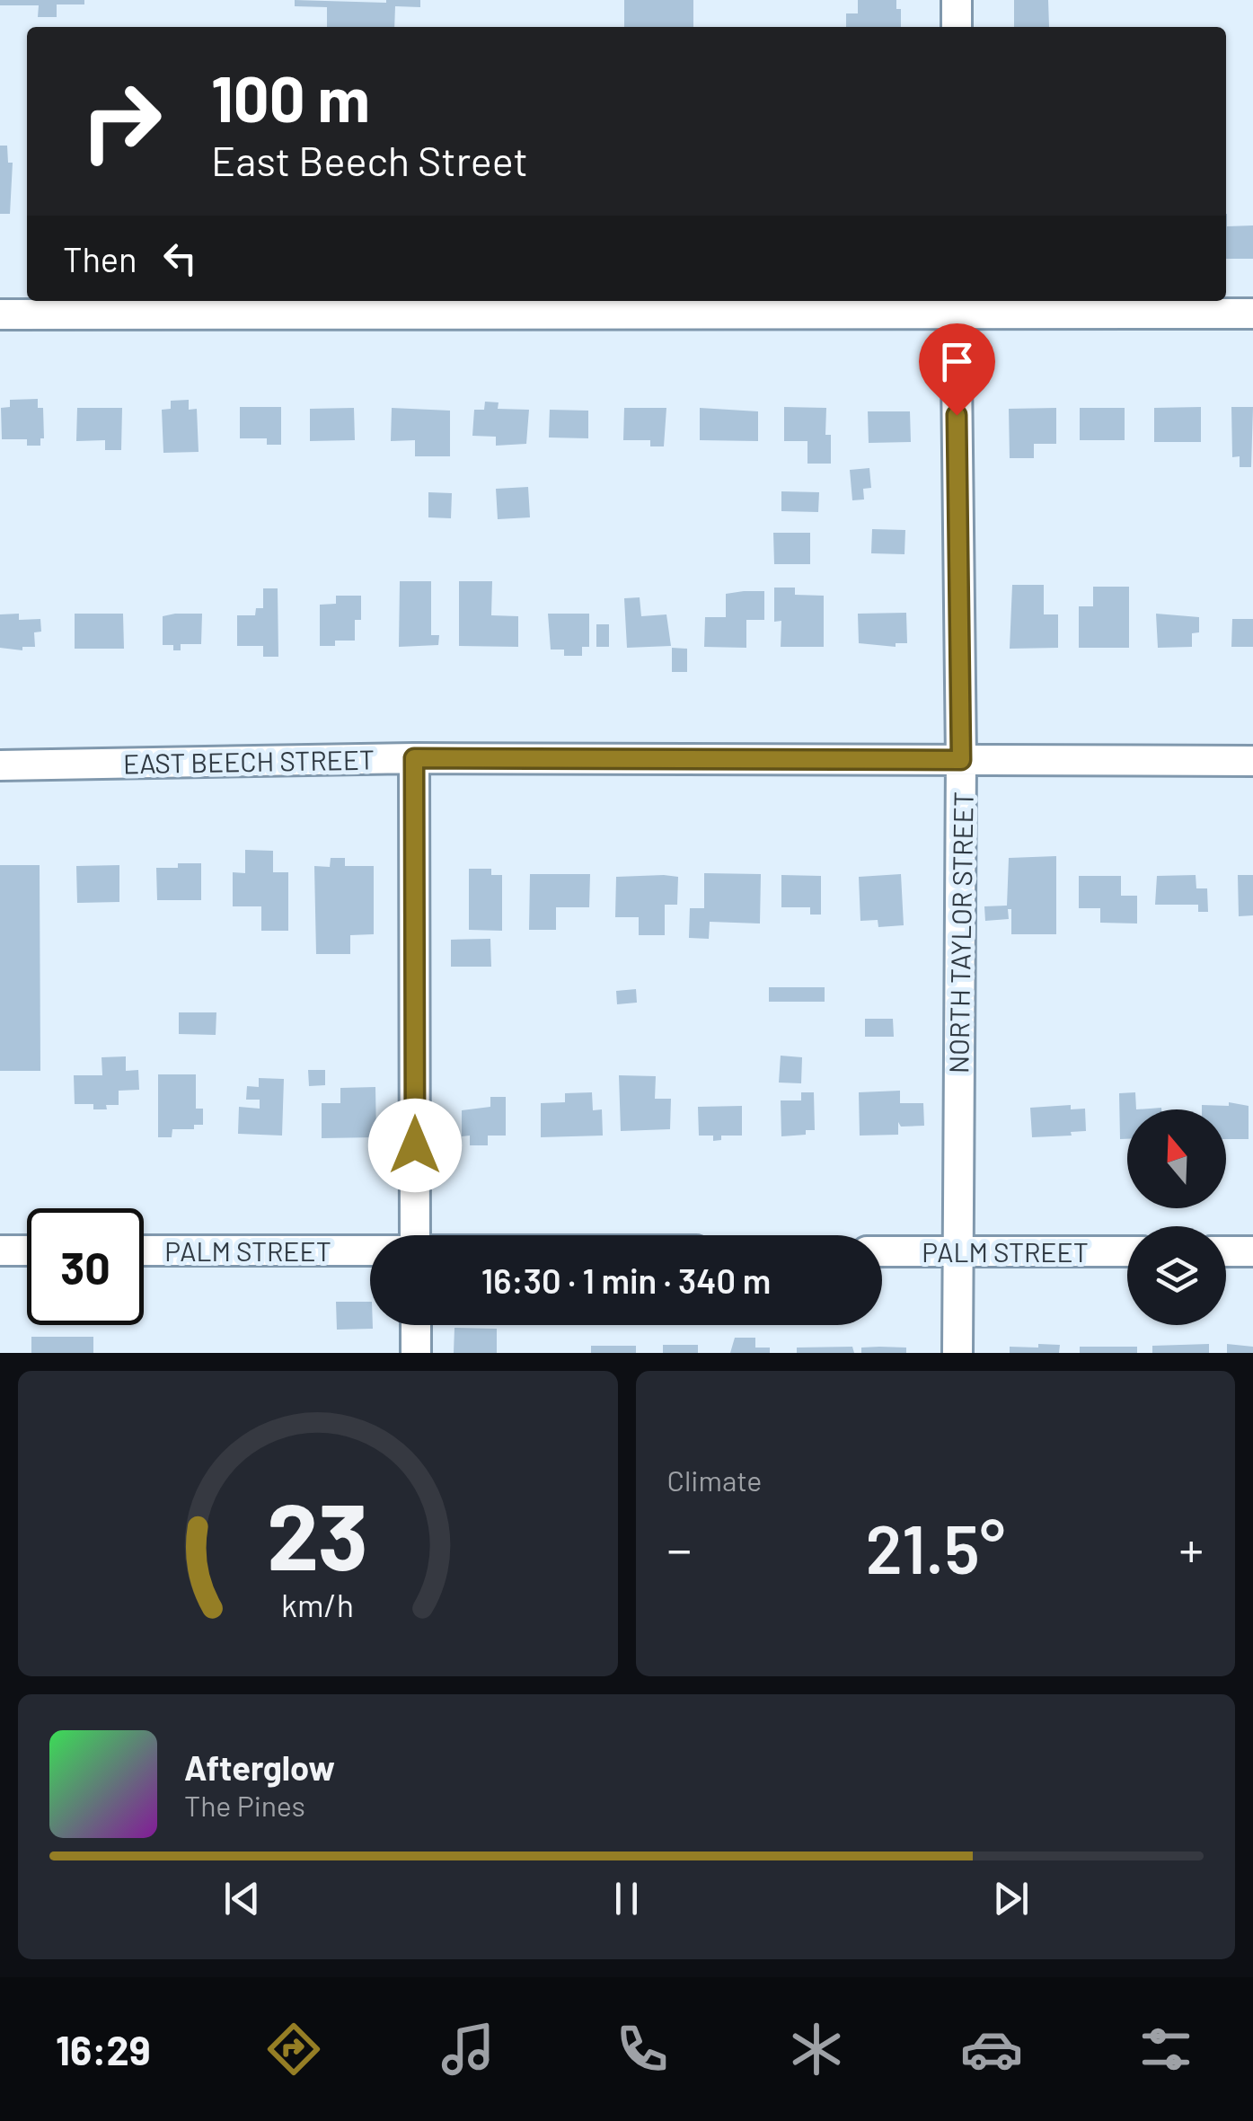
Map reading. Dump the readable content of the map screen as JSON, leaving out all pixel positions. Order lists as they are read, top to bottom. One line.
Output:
{"streets":{"street":["EAST BEECH STREET","NORTH TAYLOR STREET","PALM STREET"]},"crossings":[["EAST BEECH STREET","NORTH TAYLOR STREET"],["NORTH TAYLOR STREET","PALM STREET"]],"north":"top","page":{"turn":["100 m","East Beech Street"],"then":"Then","limit":"30","trip":"16:30 · 1 min · 340 m","tile":"Climate","heat":["−","21.5°","+"],"song":["Afterglow","The Pines"],"tabs":"16:29","gauge":["23","km/h"]}}
